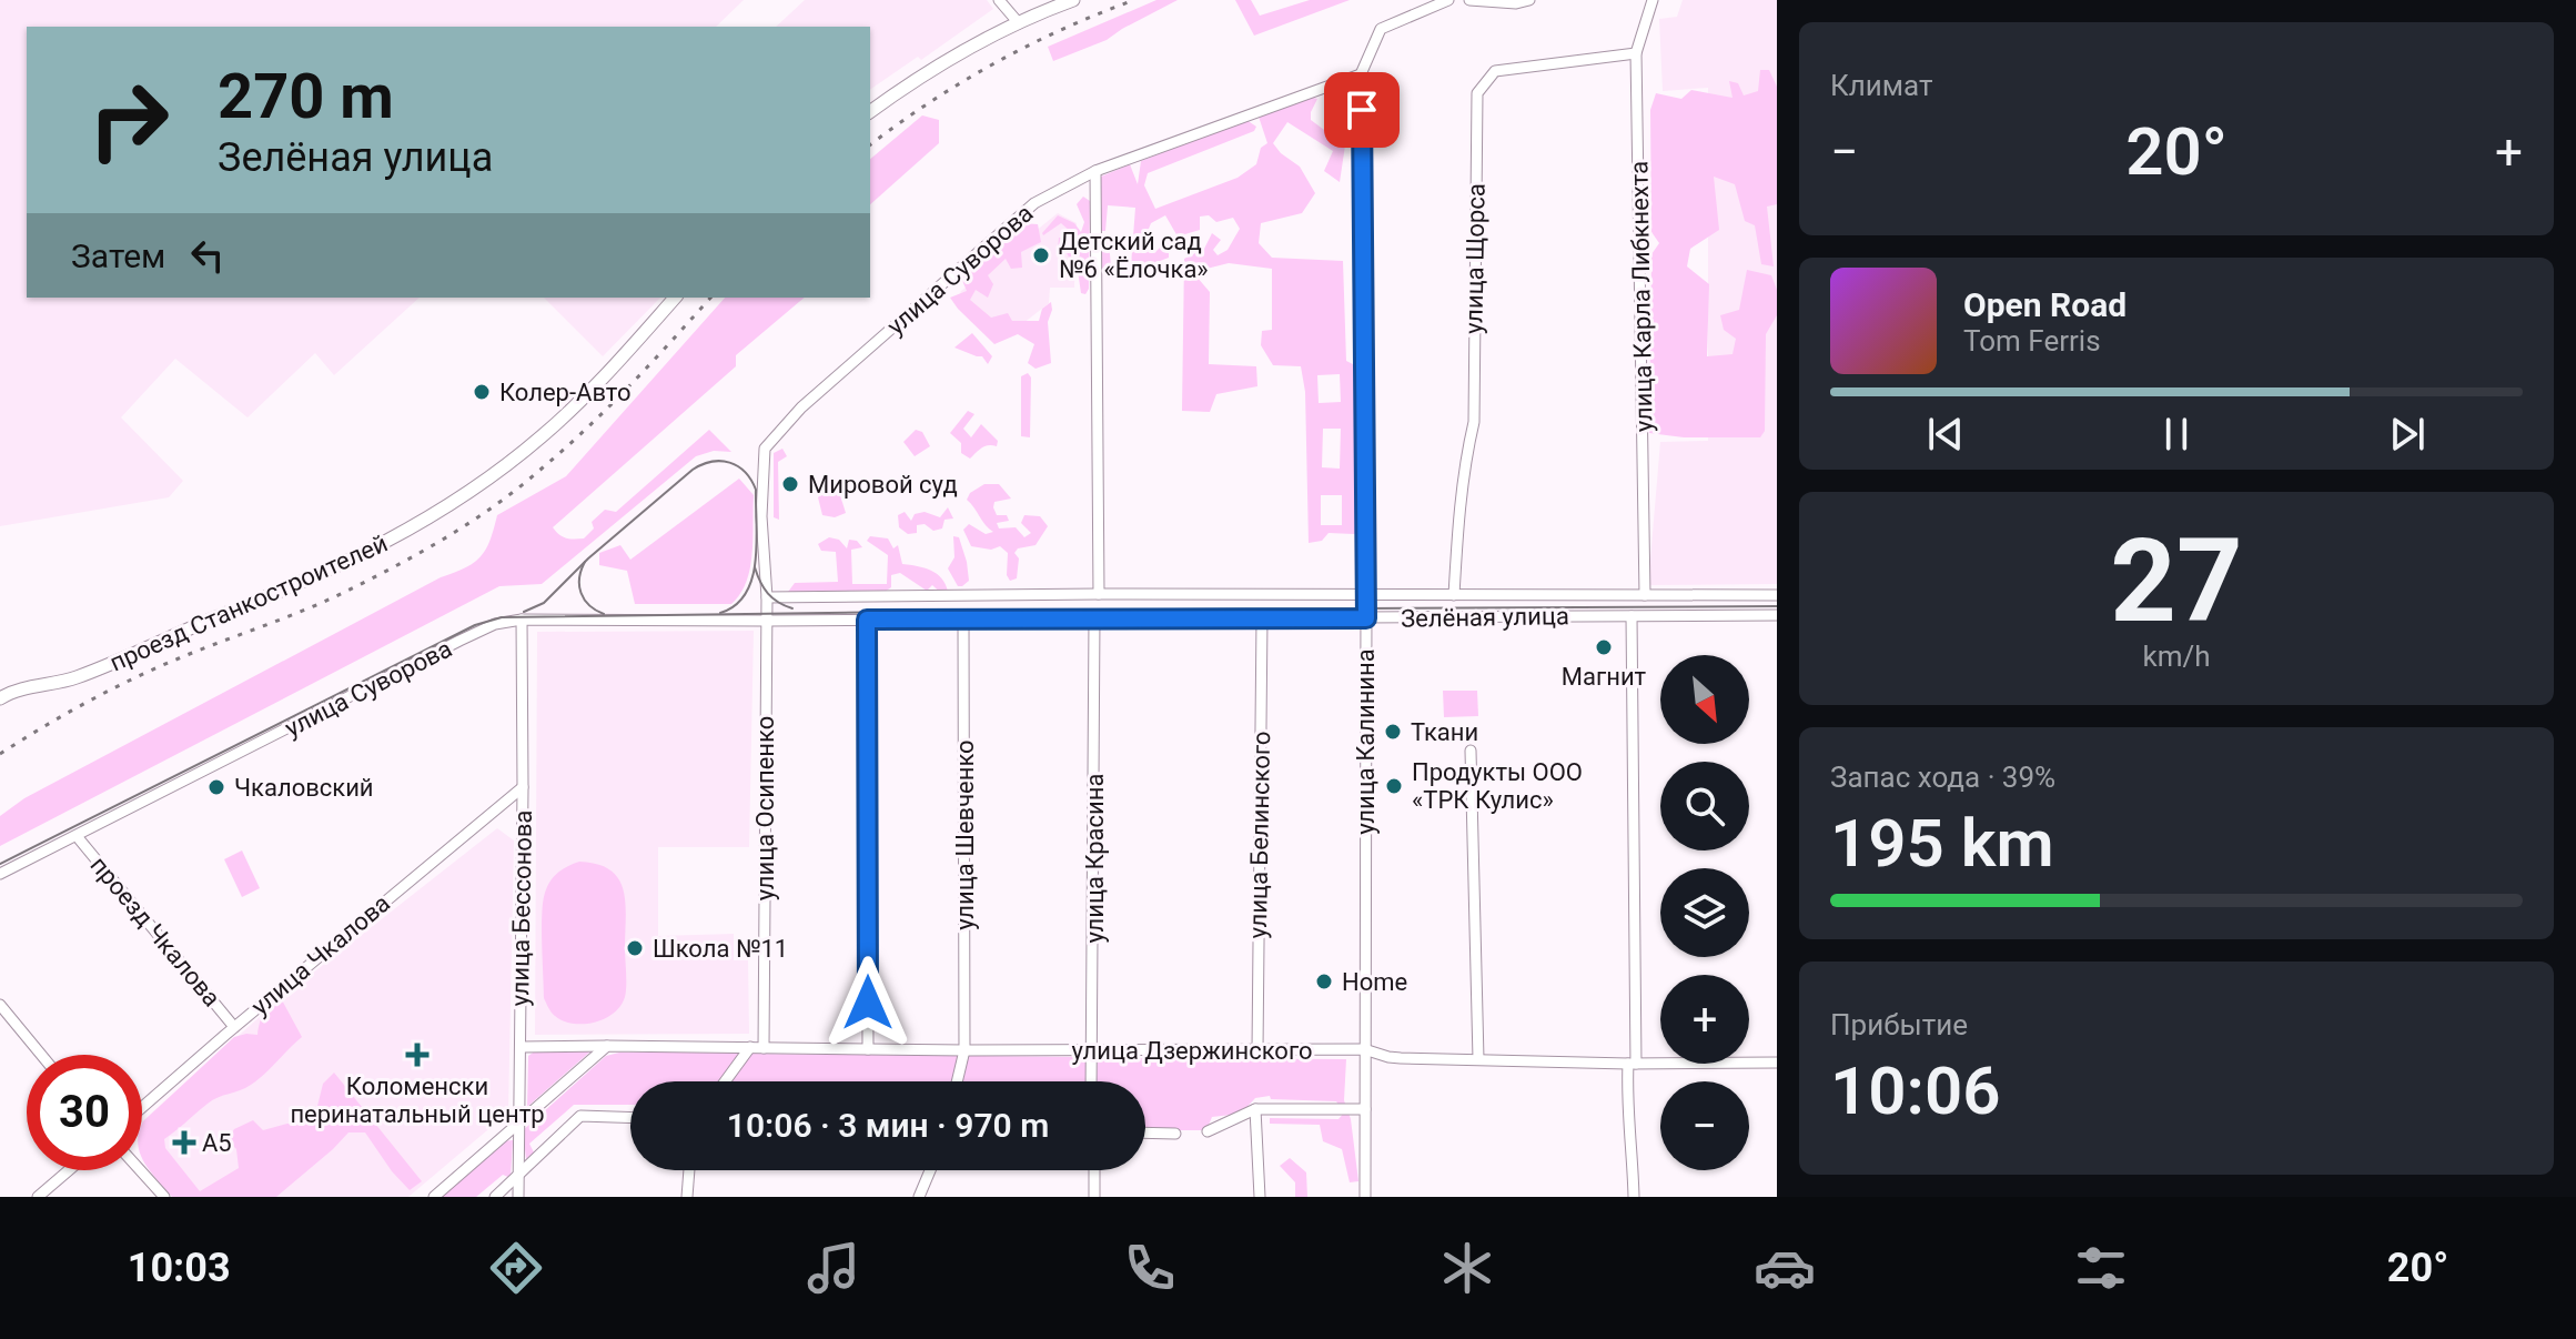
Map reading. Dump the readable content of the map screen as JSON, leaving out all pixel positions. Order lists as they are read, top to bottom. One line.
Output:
{"streets":{"main road":["проезд Станкостроителей"],"street":["улица Щорса","улица Суворова","улица Карла Либкнехта","Зелёная улица","улица Калинина","улица Осипенко","улица Шевченко","улица Белинского","улица Красина","улица Бессонова","проезд Чкалова","улица Чкалова","улица Дзержинского"]},"crossings":[["улица Щорса","улица Карла Либкнехта"],["улица Щорса","Зелёная улица"],["улица Суворова","Зелёная улица"],["улица Суворова","улица Калинина"],["улица Суворова","улица Осипенко"],["улица Суворова","улица Бессонова"],["улица Суворова","проезд Чкалова"],["улица Карла Либкнехта","Зелёная улица"],["Зелёная улица","улица Калинина"],["Зелёная улица","улица Осипенко"],["Зелёная улица","улица Шевченко"],["Зелёная улица","улица Белинского"],["Зелёная улица","улица Красина"],["улица Калинина","улица Дзержинского"],["улица Осипенко","улица Дзержинского"],["улица Шевченко","улица Дзержинского"],["улица Белинского","улица Дзержинского"],["улица Красина","улица Дзержинского"],["улица Бессонова","улица Чкалова"],["улица Бессонова","улица Дзержинского"],["проезд Чкалова","улица Чкалова"]],"places":{"other":["Детский сад №6 «Ёлочка»","Колер-Авто","Мировой суд","Магнит","Ткани","Продукты ООО «ТРК Кулис»","Чкаловский","Школа №11","Home"],"health":["Коломенски перинатальный центр","А5"]},"north":"bottom right","page":{"tile":["Климат",["27","km/h"],["Запас хода · 39%","195 km"],["Прибытие","10:06"]],"turn":["270 m","Зелёная улица"],"heat":["−","20°","+"],"then":"Затем","song":["Open Road","Tom Ferris"],"map_buttons":["+","−"],"limit":"30","trip":"10:06 · 3 мин · 970 m","tabs":["10:03","20°"]}}
